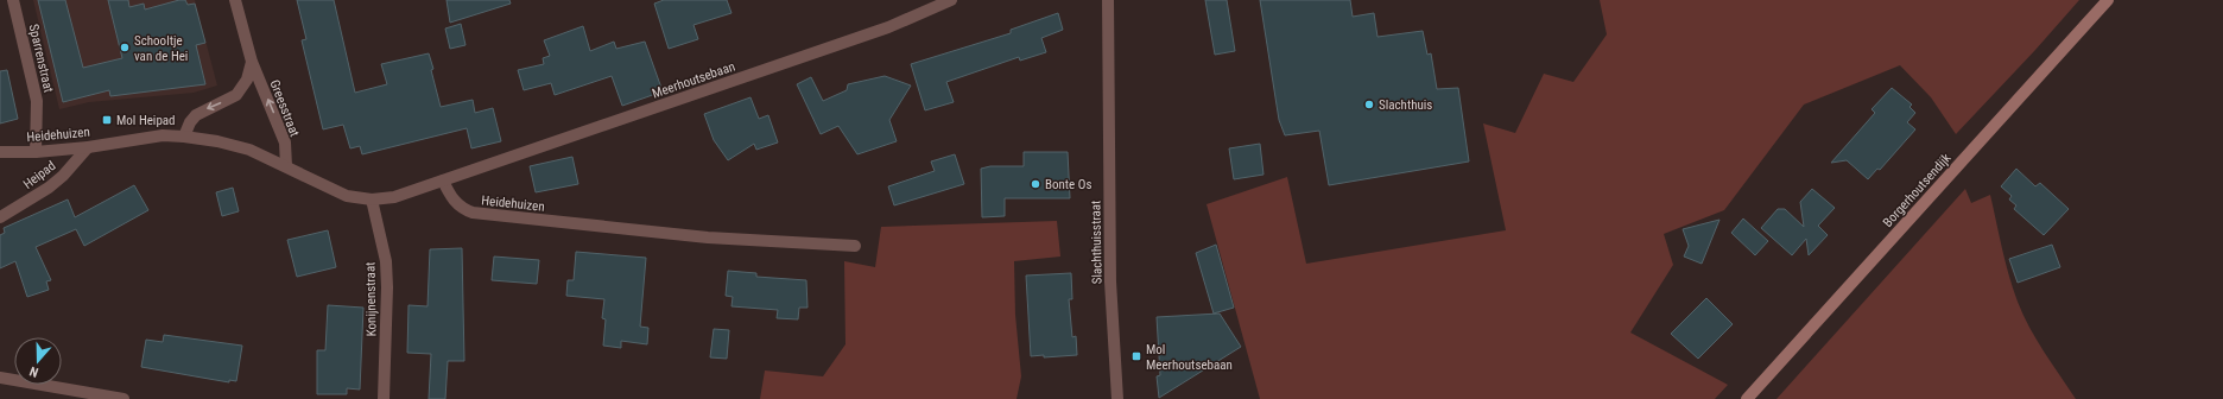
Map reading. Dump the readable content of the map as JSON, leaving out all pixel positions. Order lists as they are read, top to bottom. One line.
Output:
{"streets":{"main road":["Borgerhoutsendijk"],"street":["Sparrenstraat","Meerhoutsebaan","Greesstraat","Heidehuizen","Heipad","Slachthuisstraat","Konijnenstraat"]},"crossings":[["Sparrenstraat","Heidehuizen"],["Meerhoutsebaan","Heidehuizen"],["Greesstraat","Heidehuizen"],["Heidehuizen","Heipad"],["Heidehuizen","Konijnenstraat"]],"one_way":["Greesstraat"],"places":{"other":["Schooltje van de Hei","Slachthuis","Bonte Os"],"transit":["Mol Heipad","Mol Meerhoutsebaan"]},"north":"bottom"}
